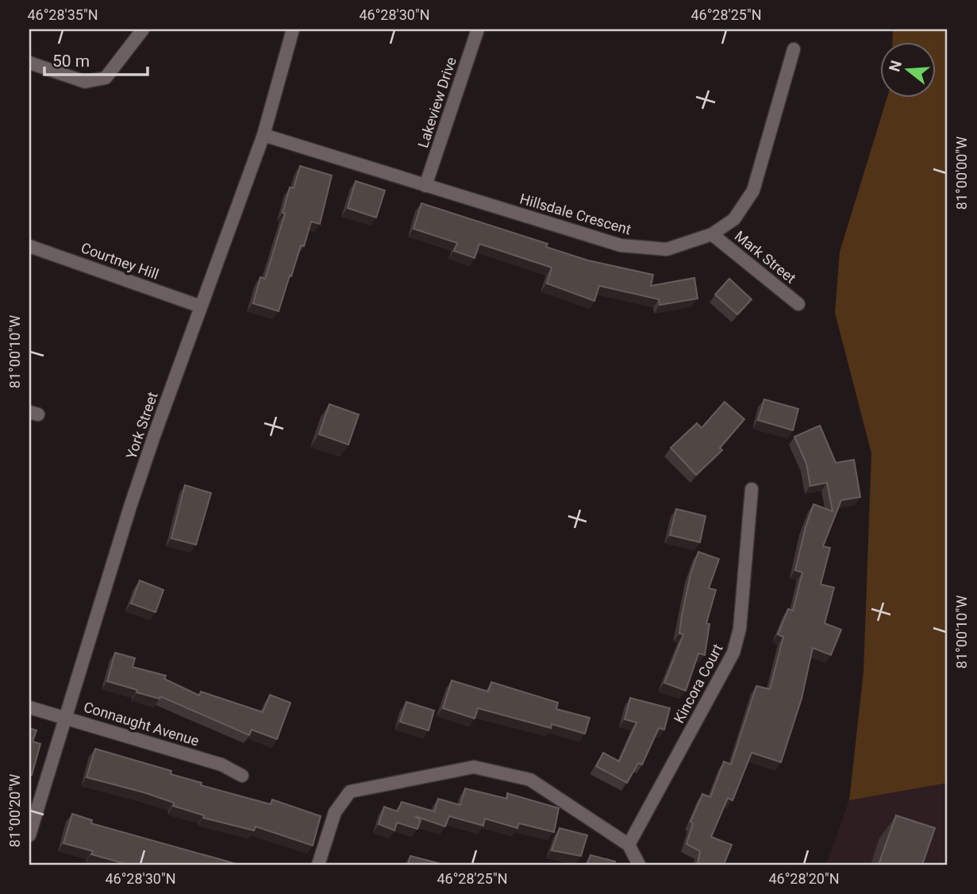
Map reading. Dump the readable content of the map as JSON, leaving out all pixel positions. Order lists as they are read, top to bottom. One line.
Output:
{"streets":{"street":["Lakeview Drive","Hillsdale Crescent","Mark Street","Courtney Hill","York Street","Kincora Court","Connaught Avenue"]},"crossings":[["Lakeview Drive","Hillsdale Crescent"],["Hillsdale Crescent","Mark Street"],["Hillsdale Crescent","York Street"],["Courtney Hill","York Street"],["York Street","Connaught Avenue"]],"scale_bar":"50 m","north":"left","coordinates":["46°28'35\"N","46°28'30\"N","46°28'25\"N","81°00'00\"W","81°00'10\"W","81°00'20\"W","46°28'20\"N"]}
